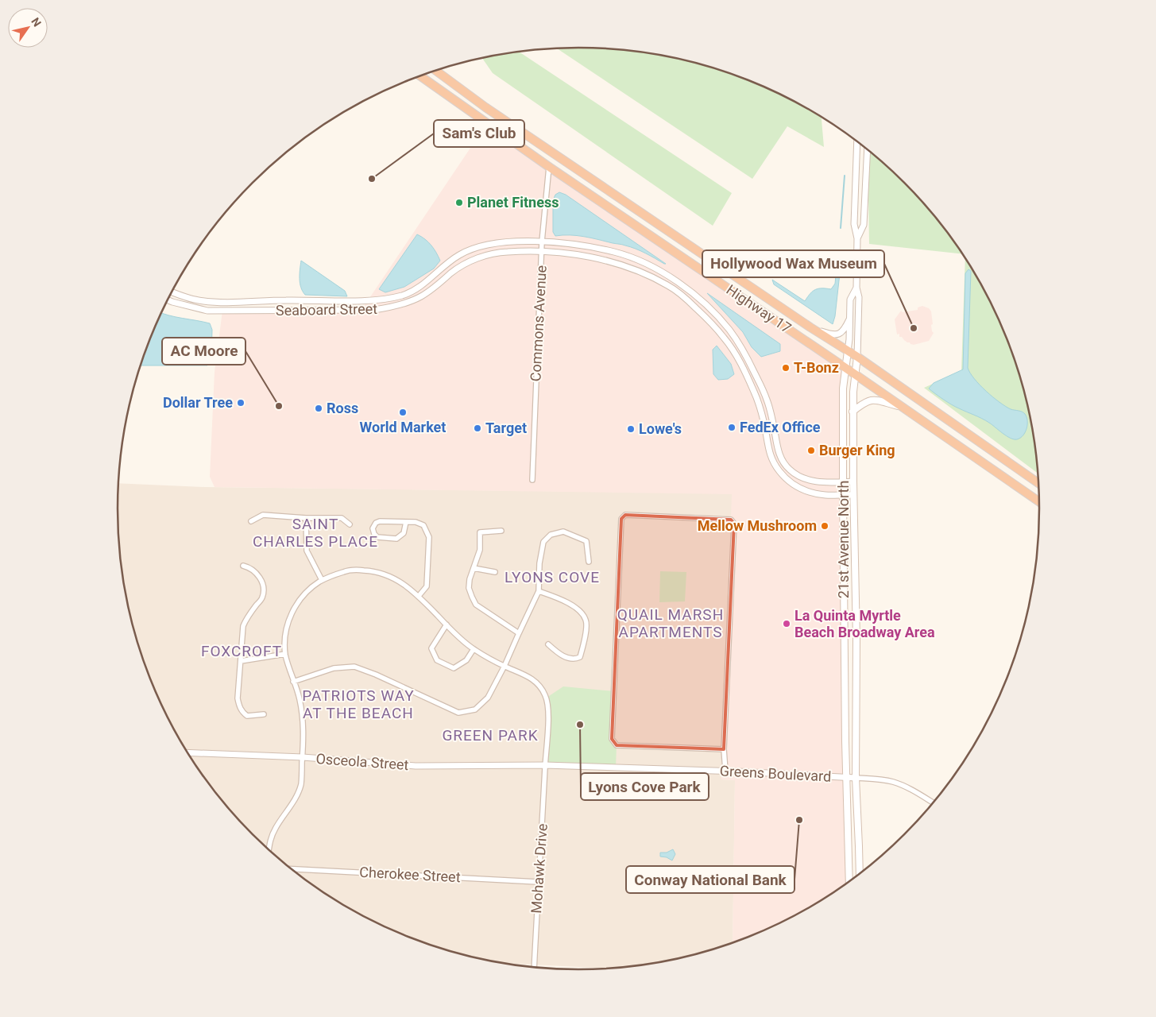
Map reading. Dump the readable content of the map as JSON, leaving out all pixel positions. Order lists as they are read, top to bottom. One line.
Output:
{"streets":{"highway":["Highway 17"],"main road":["21st Avenue North"],"street":["Seaboard Street","Commons Avenue","Osceola Street","Greens Boulevard","Mohawk Drive","Cherokee Street"]},"crossings":[["Highway 17","Commons Avenue"],["Highway 17","21st Avenue North"],["Seaboard Street","Commons Avenue"],["Seaboard Street","21st Avenue North"],["21st Avenue North","Greens Boulevard"],["Osceola Street","Greens Boulevard"],["Osceola Street","Mohawk Drive"],["Greens Boulevard","Mohawk Drive"],["Mohawk Drive","Cherokee Street"]],"districts":["SAINT CHARLES PLACE","LYONS COVE","QUAIL MARSH APARTMENTS","FOXCROFT","PATRIOTS WAY AT THE BEACH","GREEN PARK"],"places":["Sam's Club","Planet Fitness","Hollywood Wax Museum","T-Bonz","Dollar Tree","AC Moore","Ross","World Market","FedEx Office","Target","Lowe's","Burger King","Mellow Mushroom","La Quinta Myrtle Beach Broadway Area","Lyons Cove Park","Conway National Bank"],"north":"top right"}
